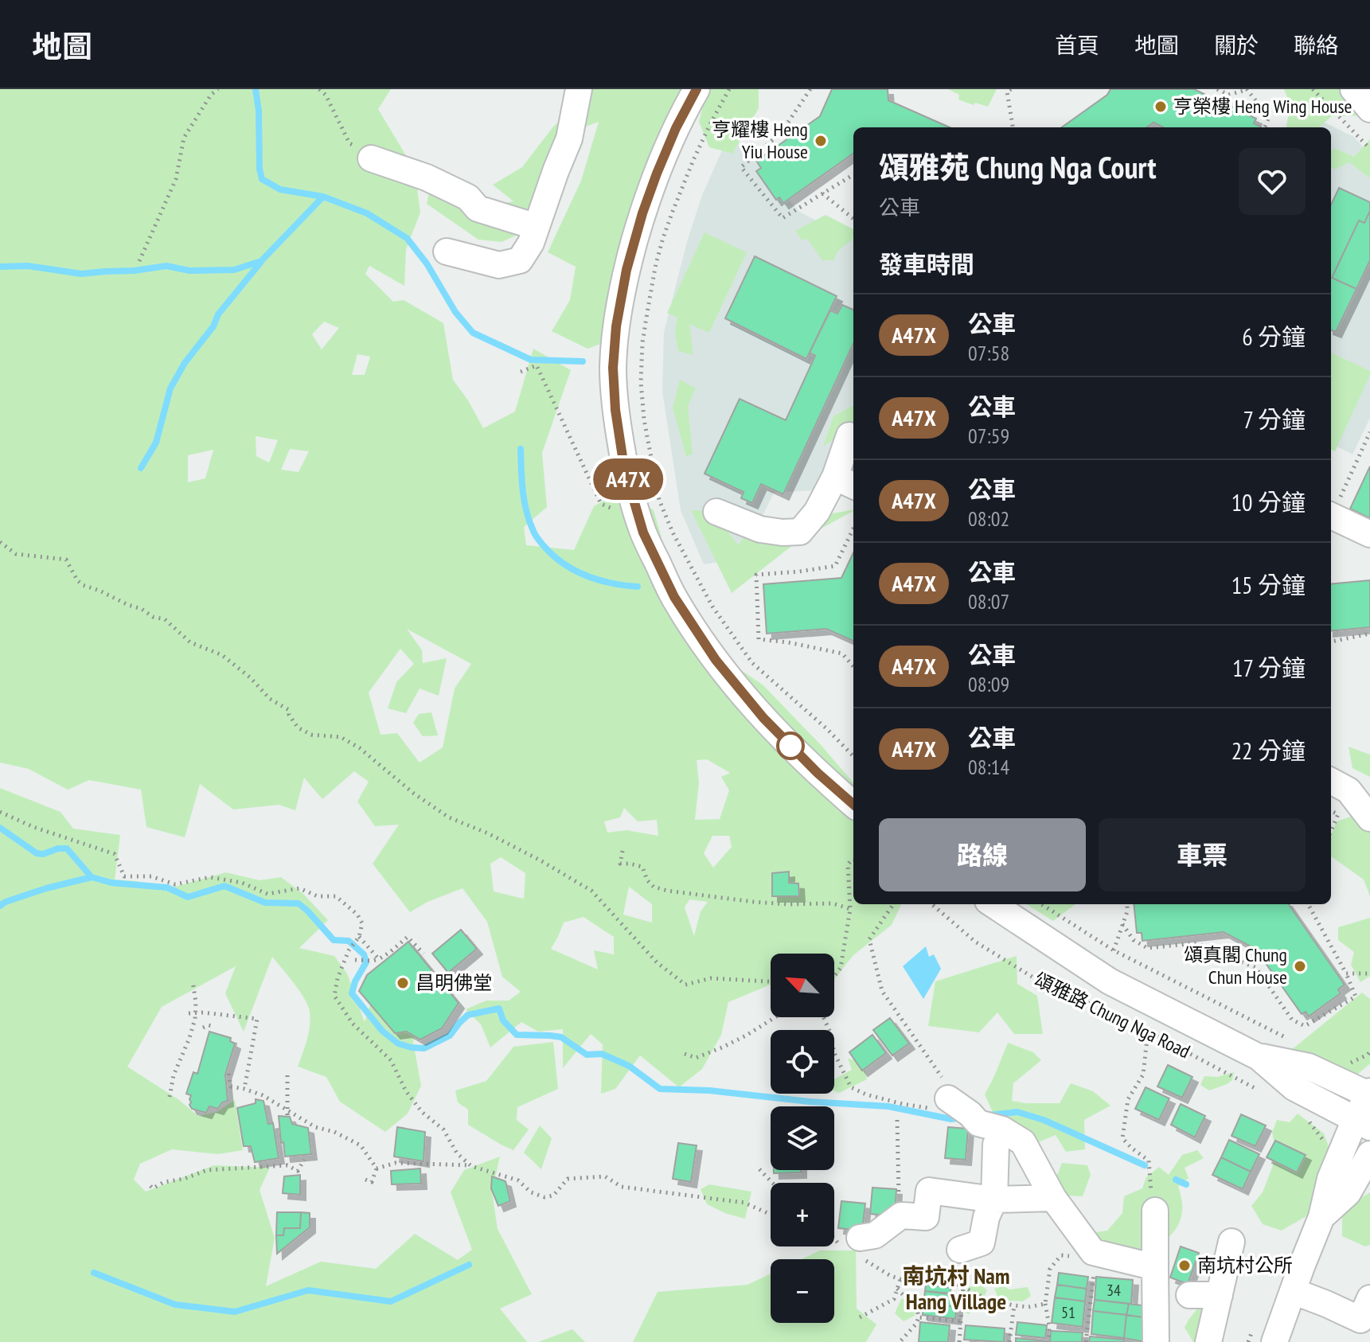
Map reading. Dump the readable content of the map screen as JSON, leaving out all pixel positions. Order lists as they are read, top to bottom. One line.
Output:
{"streets":{"street":["頌雅路 Chung Nga Road"]},"districts":["南坑村 Nam Hang Village"],"places":["亨榮樓 Heng Wing House","亨耀樓 Heng Yiu House","頌真閣 Chung Chun House","昌明佛堂","南坑村公所"],"lines":["bus line A47X"],"house_numbers":["34","51"],"north":"top left","page":{"header":"地圖","nav":["首頁","地圖","關於","聯絡"],"on_map":"A47X","heading":[["頌雅苑 Chung Nga Court","公車"],"發車時間"],"list":[{"mark":"A47X","name":"公車","note":"07:58","value":"6 分鐘"},{"mark":"A47X","name":"公車","note":"07:59","value":"7 分鐘"},{"mark":"A47X","name":"公車","note":"08:02","value":"10 分鐘"},{"mark":"A47X","name":"公車","note":"08:07","value":"15 分鐘"},{"mark":"A47X","name":"公車","note":"08:09","value":"17 分鐘"},{"mark":"A47X","name":"公車","note":"08:14","value":"22 分鐘"}],"buttons":["路線","車票"],"map_buttons":["+","−"]}}
